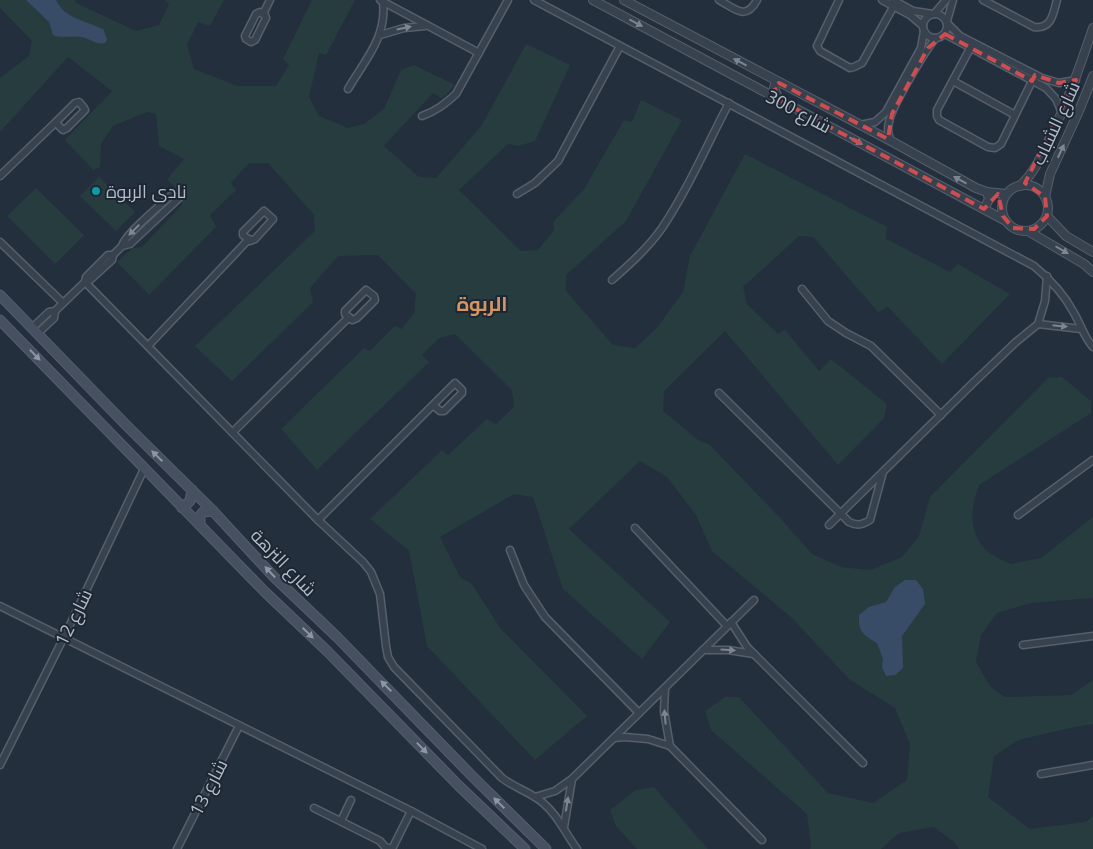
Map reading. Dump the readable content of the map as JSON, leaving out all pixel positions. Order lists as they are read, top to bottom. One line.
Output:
{"streets":{"main road":["شارع النزهة"],"street":["شارع 300","شارع الشباب","شارع 12","شارع 13"]},"crossings":[["شارع 300","شارع الشباب"],["شارع النزهة","شارع 12"]],"districts":["الربوة"],"places":["نادى الربوة"]}
